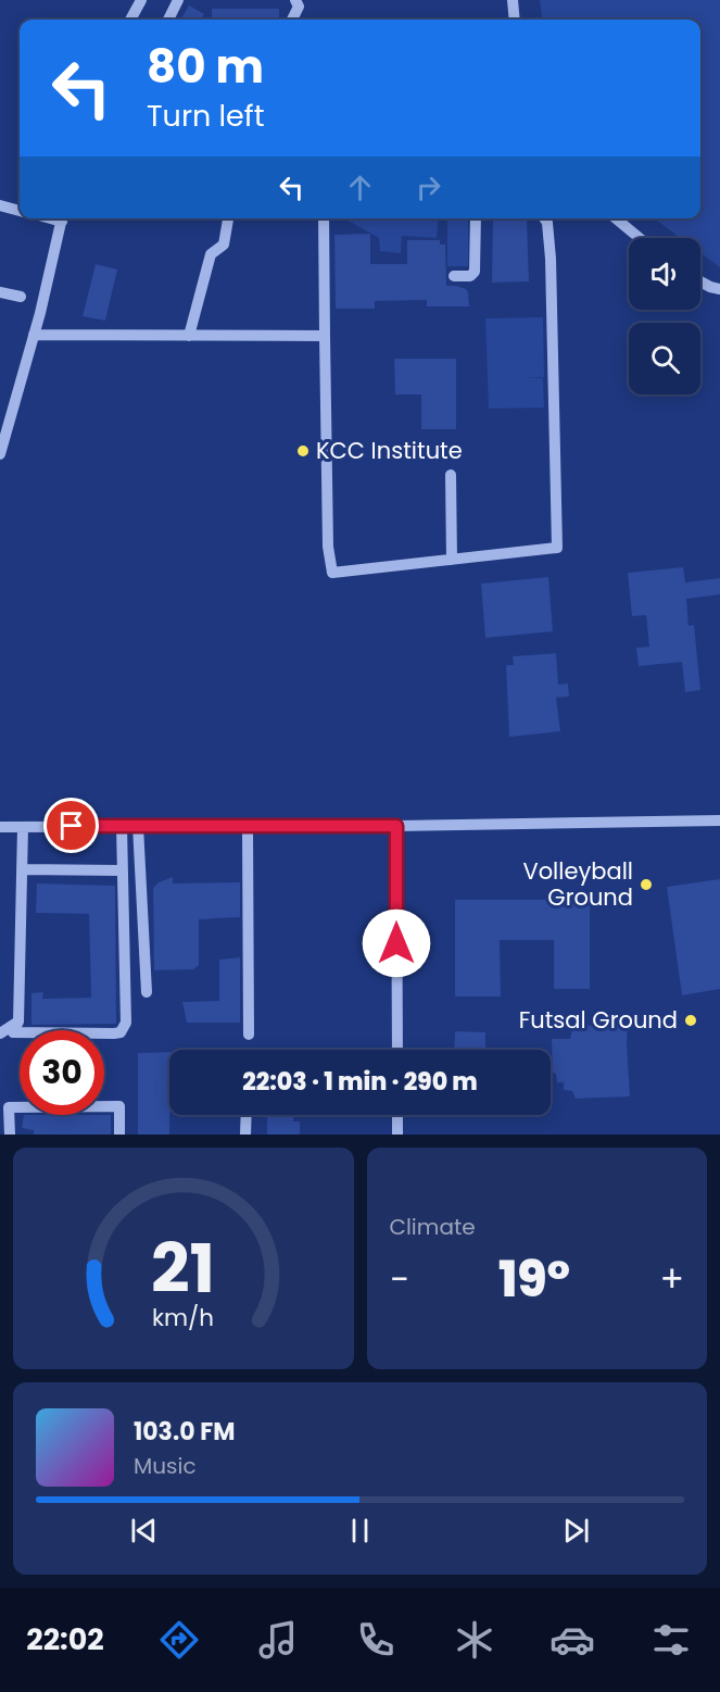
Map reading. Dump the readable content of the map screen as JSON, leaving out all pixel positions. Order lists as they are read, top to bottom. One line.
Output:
{"places":["KCC Institute","Volleyball Ground","Futsal Ground"],"page":{"turn":["80 m","Turn left"],"limit":"30","trip":"22:03 · 1 min · 290 m","tile":"Climate","heat":["−","19°","+"],"song":["103.0 FM","Music"],"tabs":"22:02","gauge":["21","km/h"]}}
